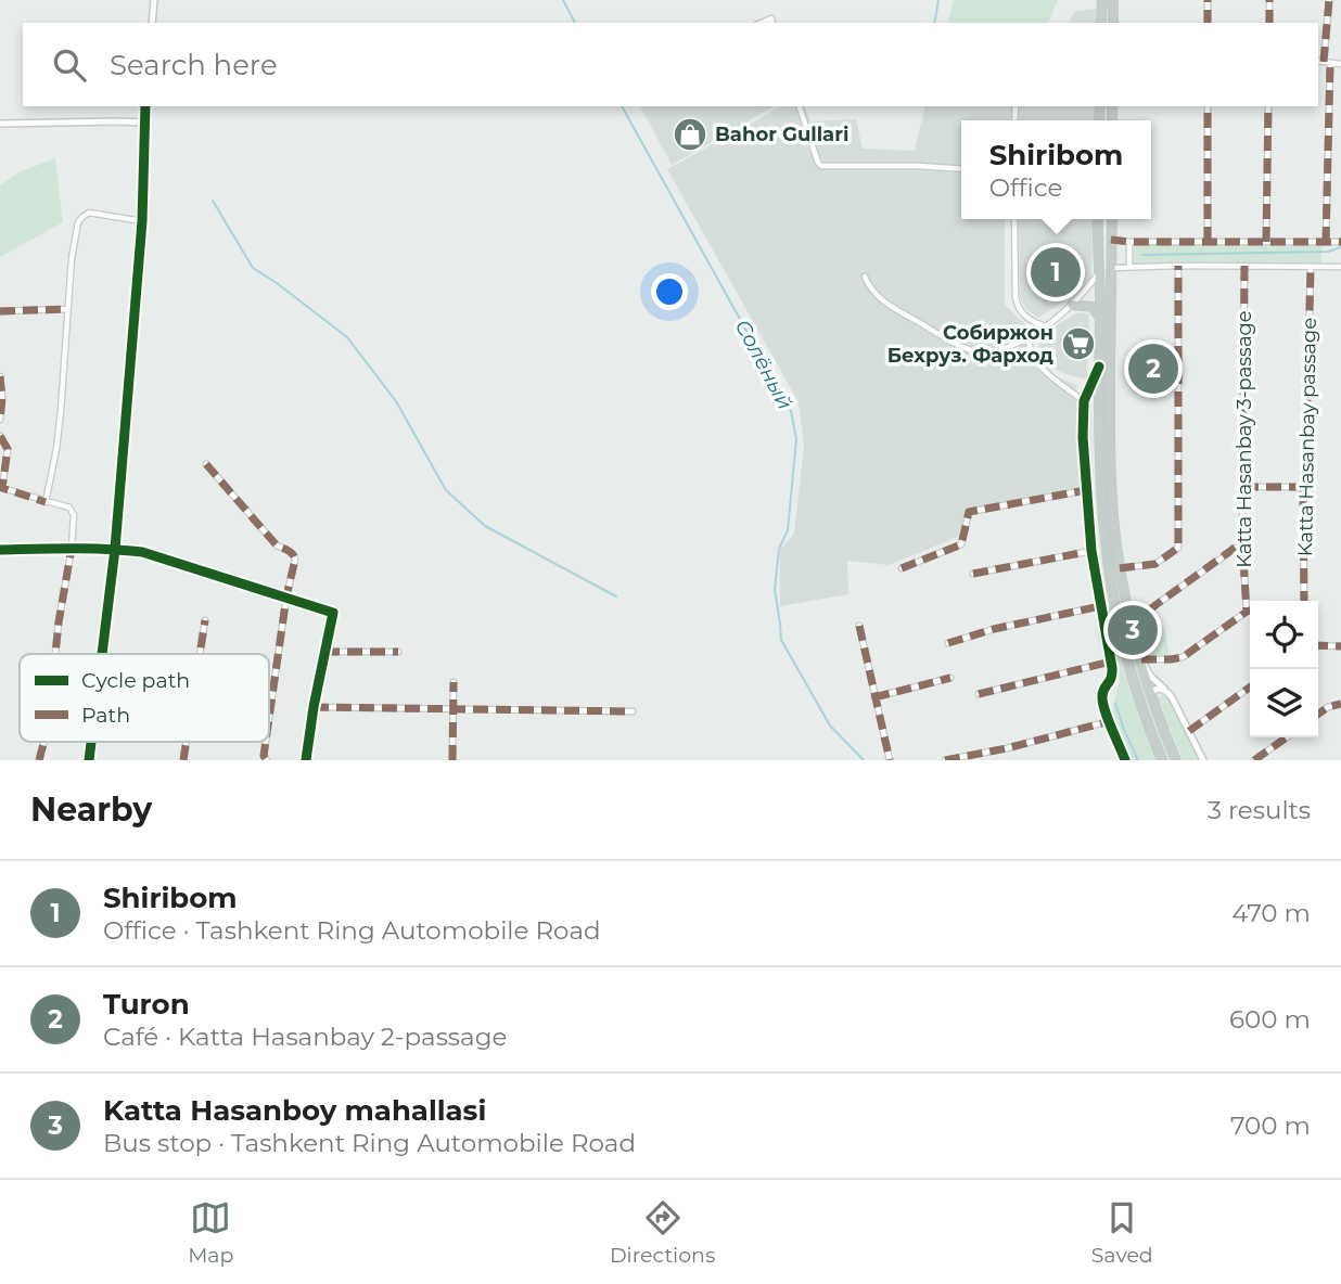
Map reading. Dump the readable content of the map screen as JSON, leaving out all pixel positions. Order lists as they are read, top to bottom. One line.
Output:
{"streets":{"street":["Katta Hasanbay passage","Katta Hasanbay 3-passage"]},"water":["Солёный"],"places":{"shop":["Bahor Gullari"],"supermarket":["Собиржон Бехруз. Фарход"]},"legend":["Cycle path","Path"],"page":{"search":"Search here","popup":["Shiribom","Office"],"pins":["1","2","3"],"heading":["Nearby","3 results"],"list":[{"mark":"1","name":"Shiribom","note":"Office · Tashkent Ring Automobile Road","value":"470 m"},{"mark":"2","name":"Turon","note":"Café · Katta Hasanbay 2-passage","value":"600 m"},{"mark":"3","name":"Katta Hasanboy mahallasi","note":"Bus stop · Tashkent Ring Automobile Road","value":"700 m"}],"nav":["Map","Directions","Saved"]}}
